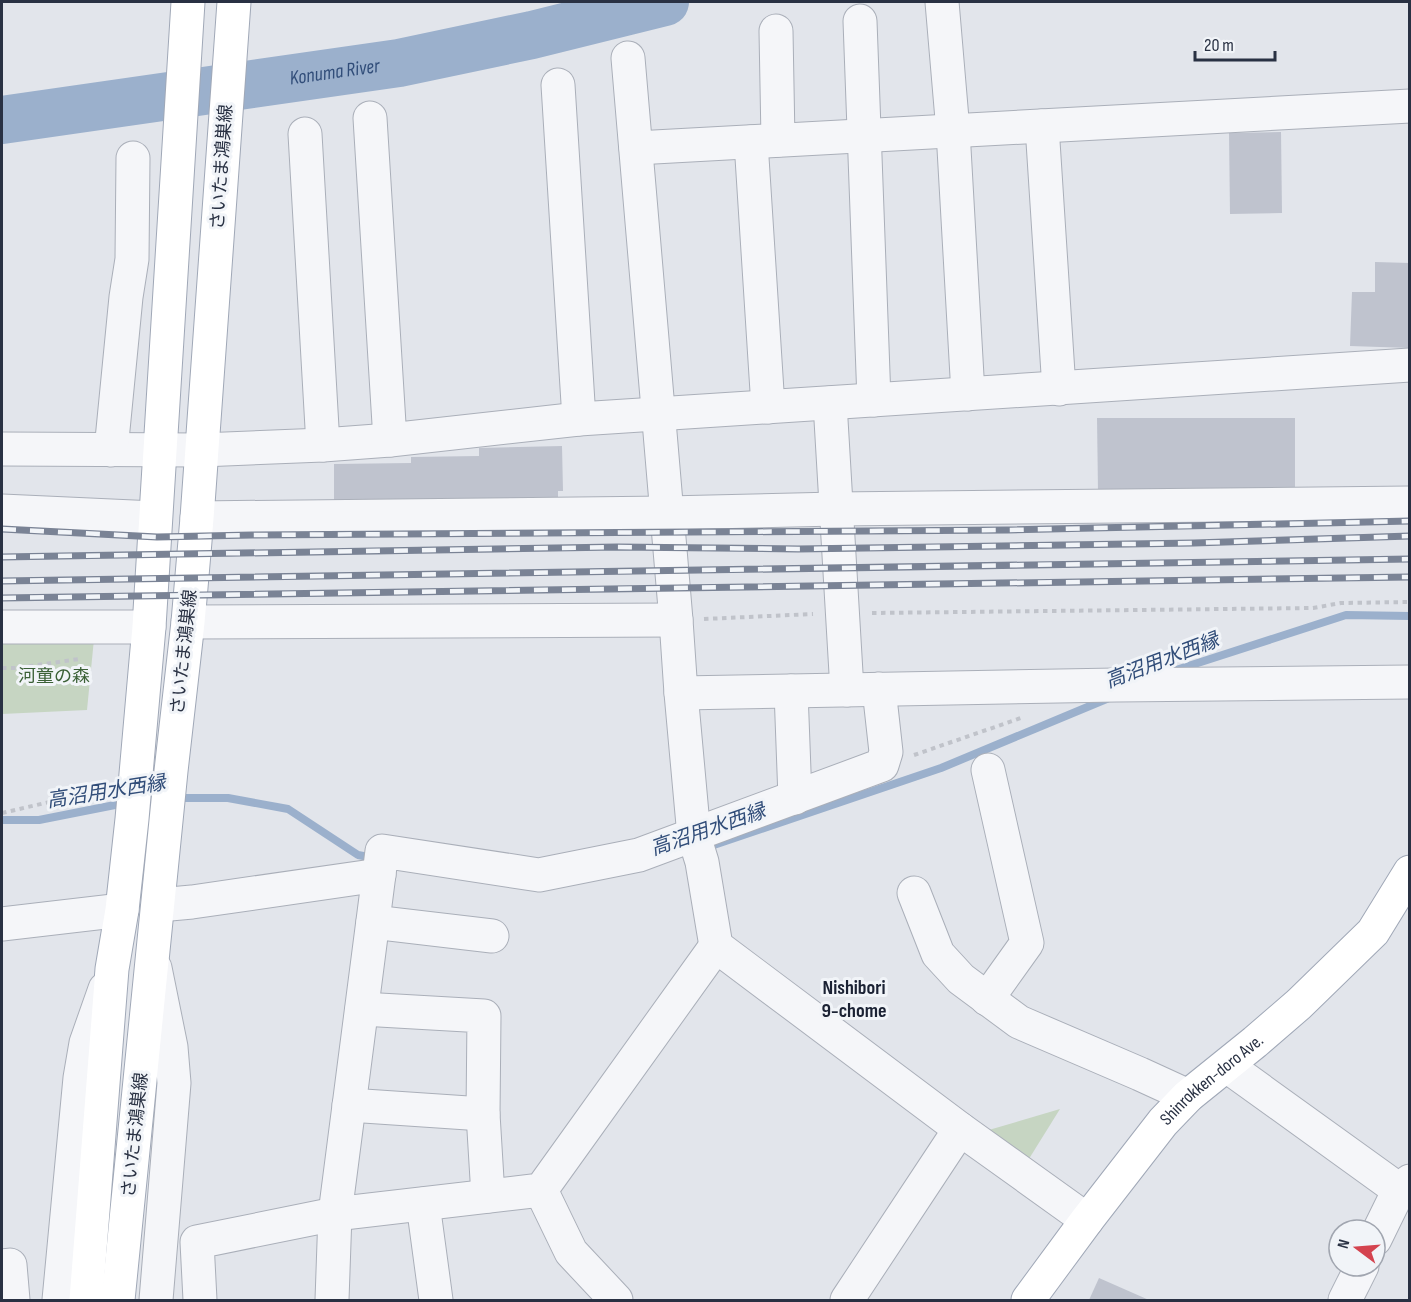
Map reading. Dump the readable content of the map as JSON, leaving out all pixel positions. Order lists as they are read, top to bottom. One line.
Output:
{"streets":{"main road":["さいたま鴻巣線","Shinrokken-doro Ave."]},"districts":["Nishibori 9-chome"],"water":["Konuma River","高沼用水西縁"],"parks":["河童の森"],"scale_bar":"20 m","north":"left"}
